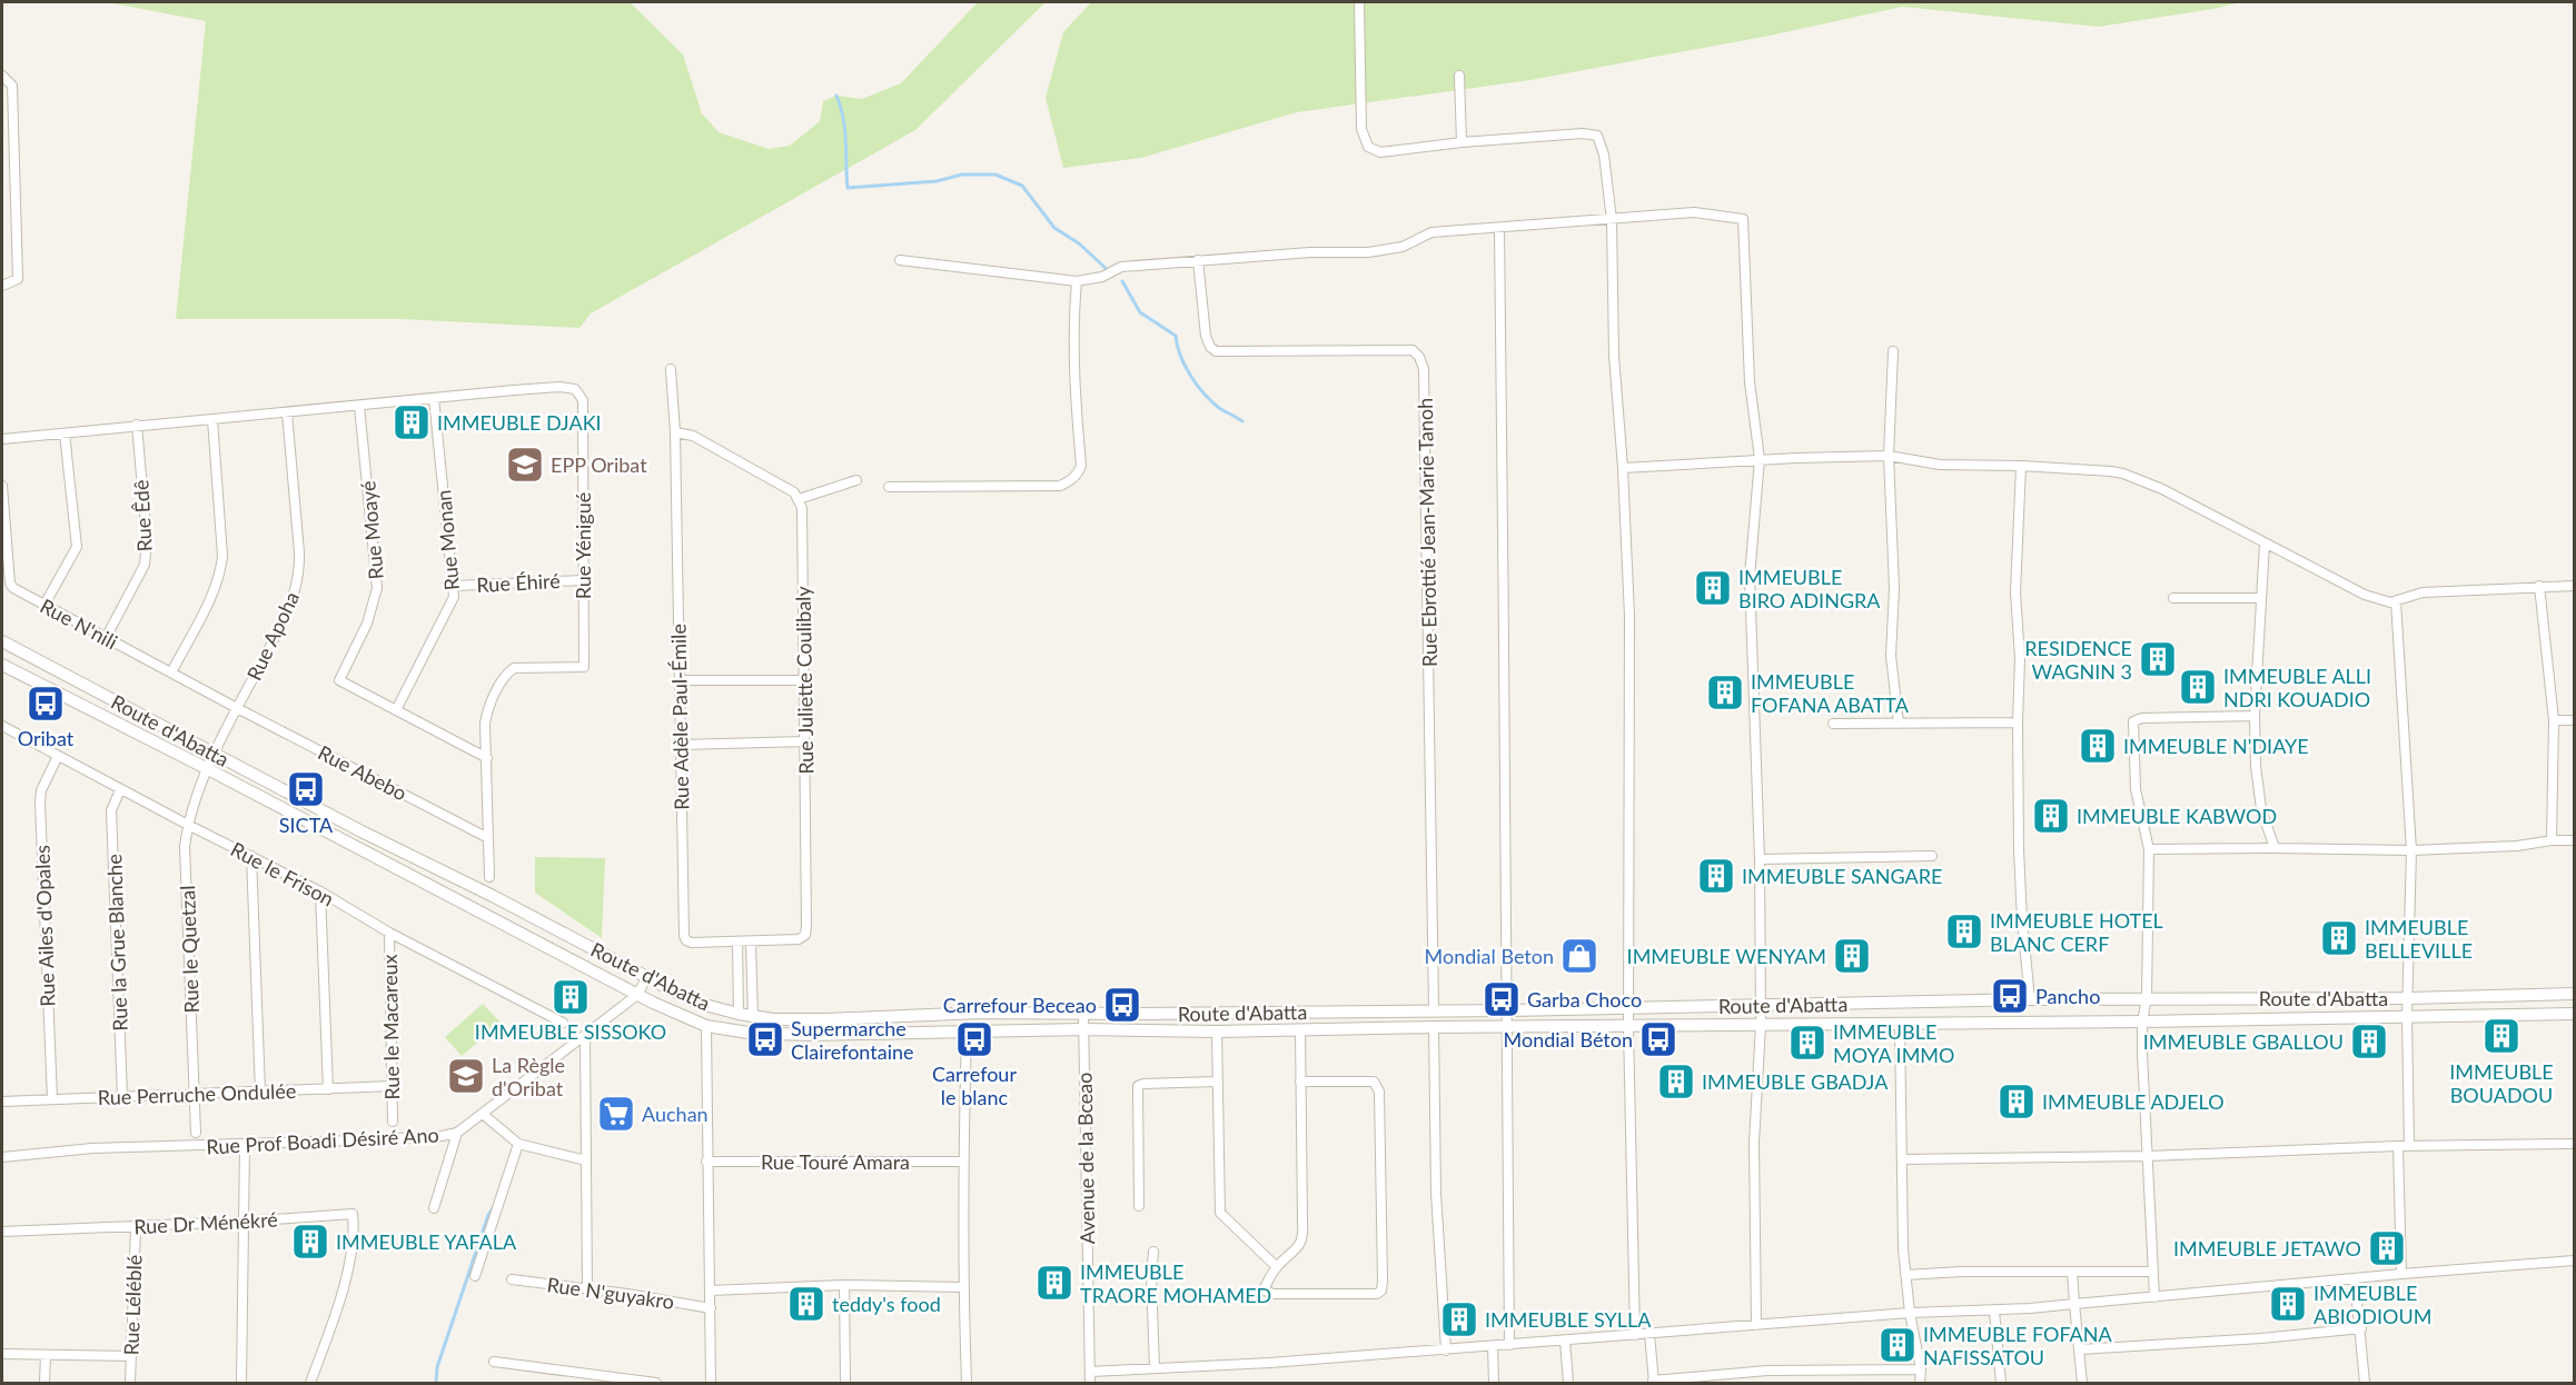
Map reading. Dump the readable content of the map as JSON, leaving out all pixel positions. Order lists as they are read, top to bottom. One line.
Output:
{"streets":{"street":["Rue Êdê","Rue Moayé","Rue Ebrottié Jean-Marie Tanoh","Rue Monan","Rue Yénigué","Rue Éhiré","Rue N'nili","Rue Apoha","Rue Juliette Coulibaly","Rue Adèle Paul-Émile","Route d'Abatta","Rue Abebo","Rue le Frison","Rue Ailes d'Opales","Rue la Grue Blanche","Rue le Quetzal","Rue le Macareux","Rue Perruche Ondulée","Rue Prof Boadi Désiré Ano","Avenue de la Bceao","Rue Touré Amara","Rue Dr Ménékré","Rue N'guyakro","Rue Léléblé"]},"crossings":[["Rue Êdê","Rue N'nili"],["Rue Moayé","Rue Monan"],["Rue Moayé","Rue Yénigué"],["Rue Ebrottié Jean-Marie Tanoh","Route d'Abatta"],["Rue Monan","Rue Yénigué"],["Rue Monan","Rue Éhiré"],["Rue Yénigué","Rue Éhiré"],["Rue Yénigué","Rue Apoha"],["Rue Yénigué","Rue Abebo"],["Rue N'nili","Rue Apoha"],["Rue N'nili","Rue Abebo"],["Rue Apoha","Route d'Abatta"],["Rue Apoha","Rue Abebo"],["Rue Apoha","Rue le Quetzal"],["Rue Juliette Coulibaly","Rue Adèle Paul-Émile"],["Route d'Abatta","Rue le Quetzal"],["Route d'Abatta","Rue Prof Boadi Désiré Ano"],["Route d'Abatta","Avenue de la Bceao"],["Rue le Frison","Rue Ailes d'Opales"],["Rue le Frison","Rue la Grue Blanche"],["Rue le Frison","Rue le Quetzal"],["Rue le Frison","Rue le Macareux"],["Rue Ailes d'Opales","Rue Perruche Ondulée"],["Rue la Grue Blanche","Rue Perruche Ondulée"],["Rue le Quetzal","Rue Perruche Ondulée"],["Rue le Macareux","Rue Perruche Ondulée"],["Rue Dr Ménékré","Rue Léléblé"]],"places":{"building":["IMMEUBLE DJAKI","IMMEUBLE BIRO ADINGRA","RESIDENCE WAGNIN 3","IMMEUBLE ALLI NDRI KOUADIO","IMMEUBLE FOFANA ABATTA","IMMEUBLE N'DIAYE","IMMEUBLE KABWOD","IMMEUBLE SANGARE","IMMEUBLE HOTEL BLANC CERF","IMMEUBLE BELLEVILLE","IMMEUBLE WENYAM","IMMEUBLE SISSOKO","IMMEUBLE BOUADOU","IMMEUBLE GBALLOU","IMMEUBLE MOYA IMMO","IMMEUBLE GBADJA","IMMEUBLE ADJELO","IMMEUBLE YAFALA","IMMEUBLE JETAWO","IMMEUBLE TRAORE MOHAMED","teddy's food","IMMEUBLE ABIODIOUM","IMMEUBLE SYLLA","IMMEUBLE FOFANA NAFISSATOU"],"school or university":["EPP Oribat","La Règle d'Oribat"],"bus stop":["Oribat","SICTA","Pancho","Garba Choco","Carrefour Beceao","Supermarche Clairefontaine","Carrefour le blanc","Mondial Béton"],"shop":["Mondial Beton"],"supermarket":["Auchan"]}}
